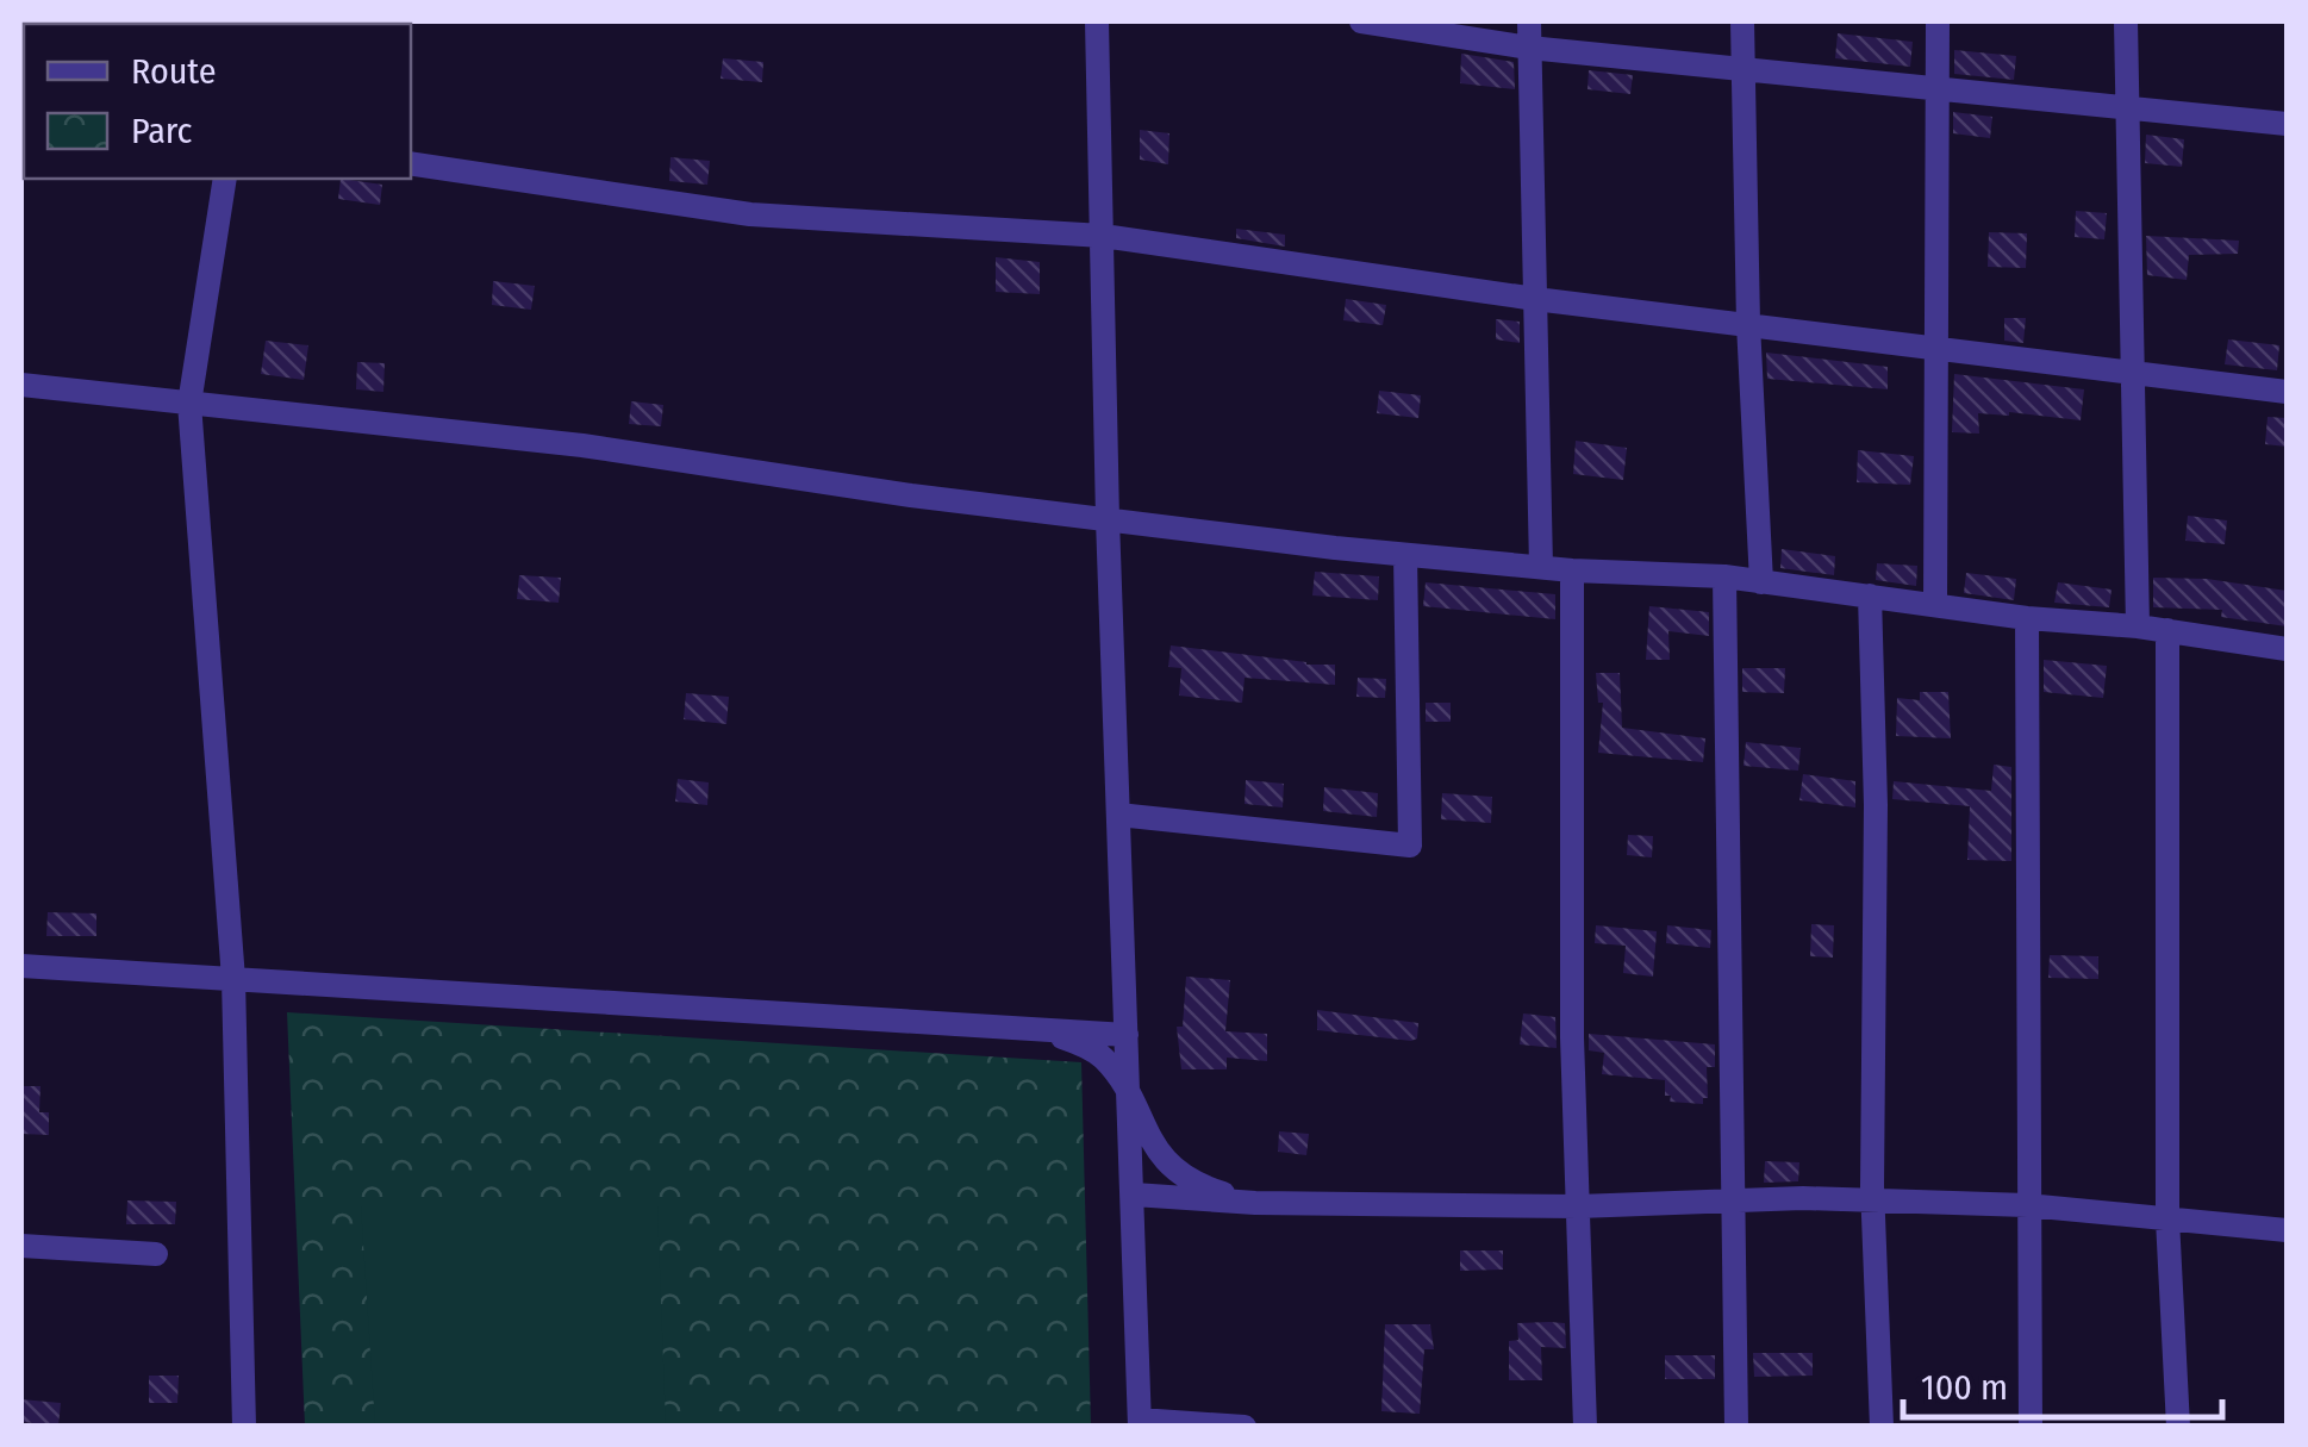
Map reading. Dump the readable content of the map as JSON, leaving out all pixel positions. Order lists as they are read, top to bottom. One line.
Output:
{"legend":["Route","Parc"],"scale_bar":"100 m"}
